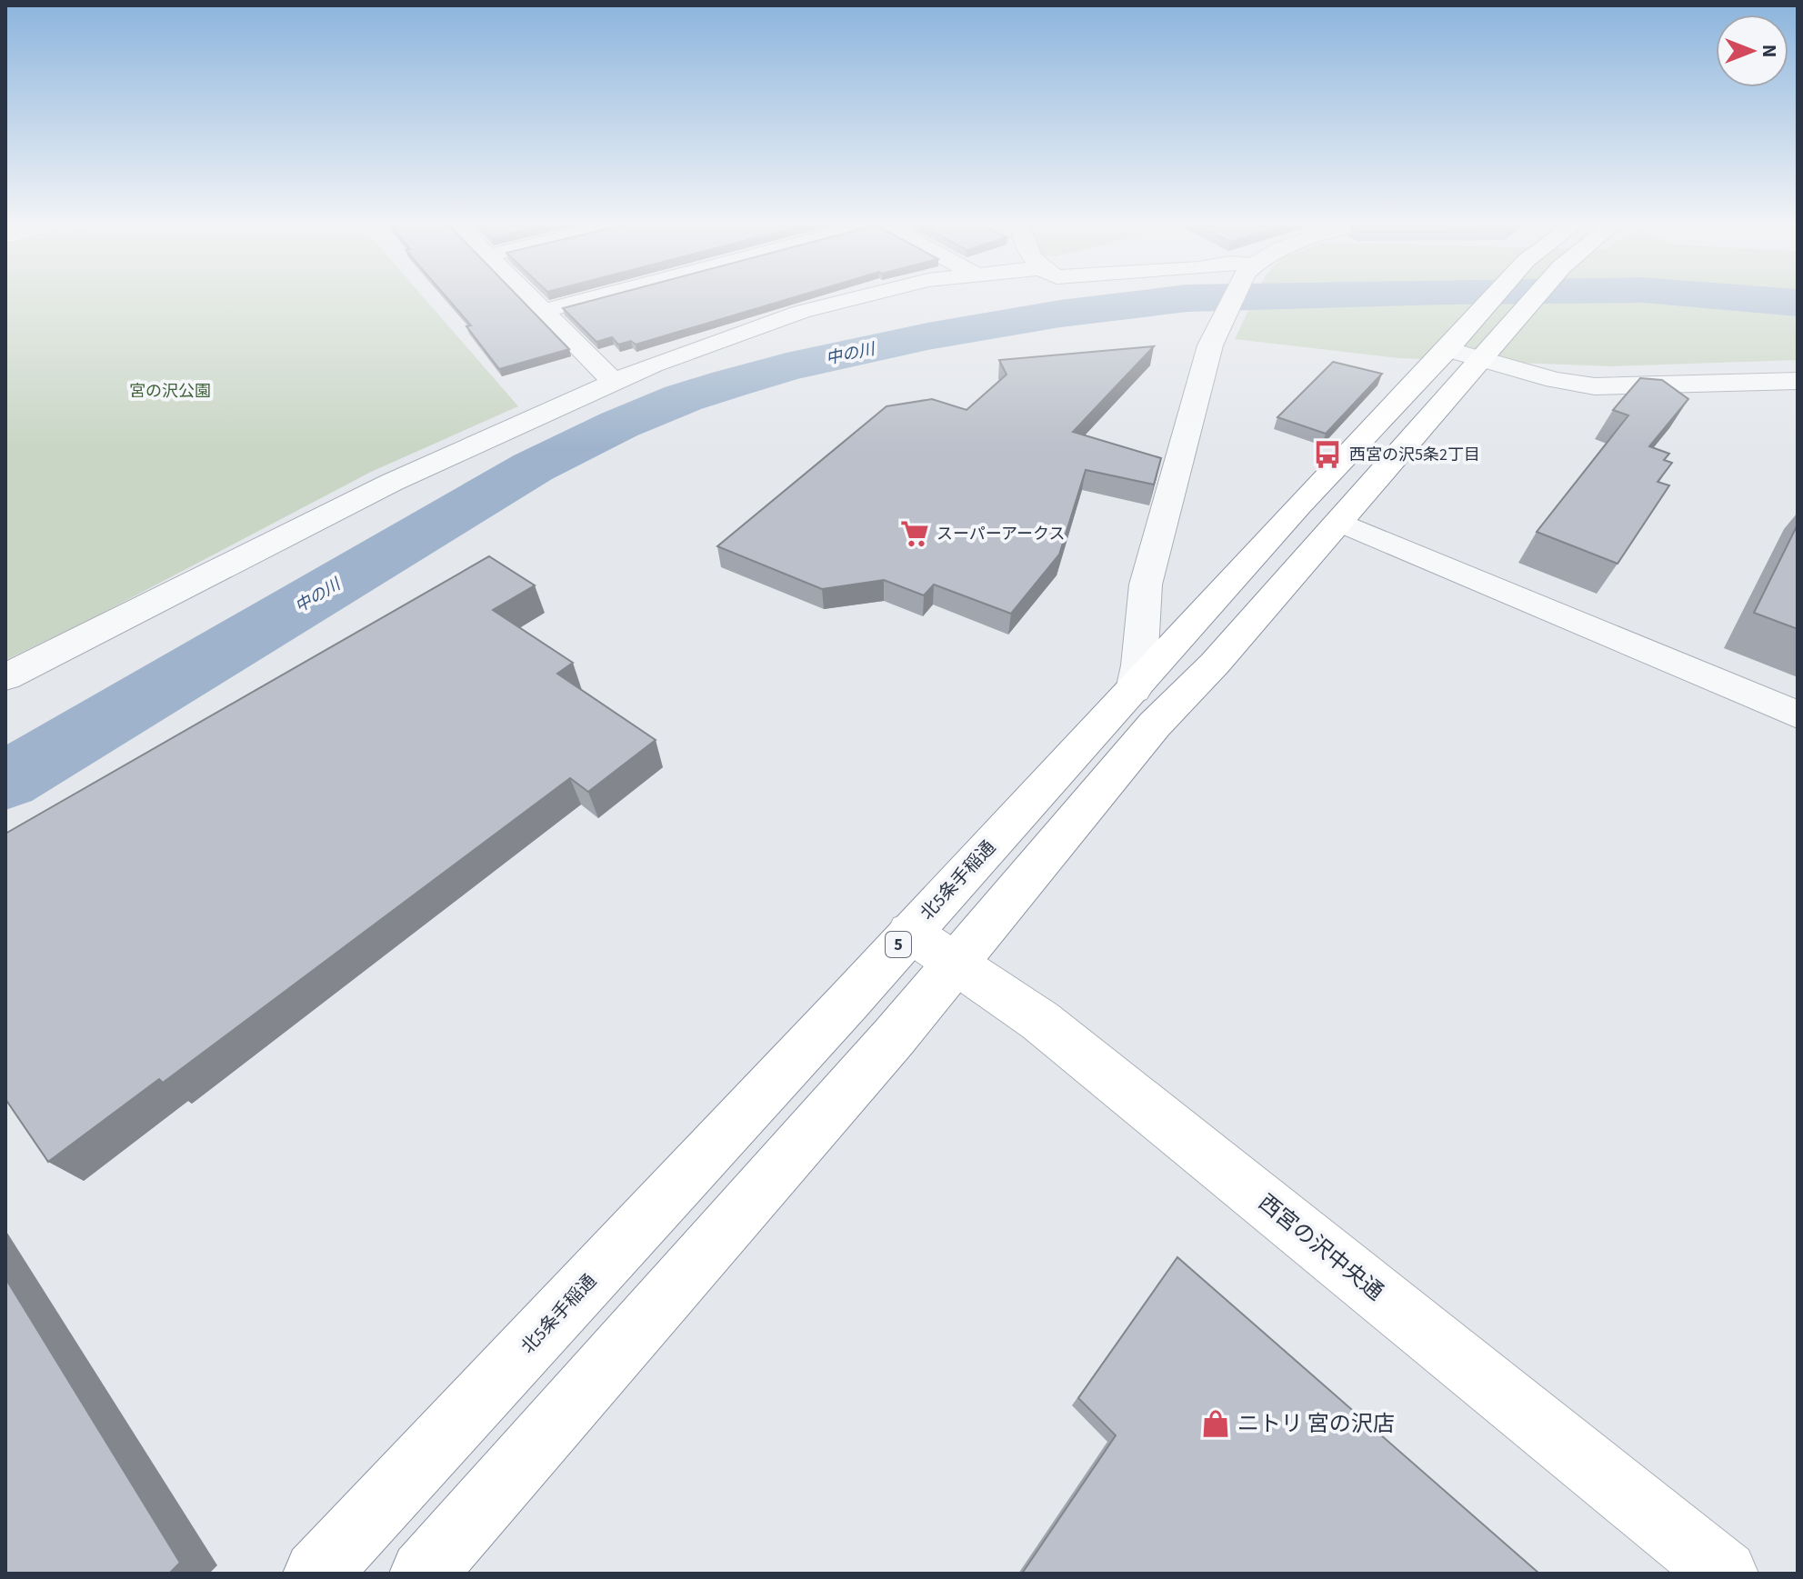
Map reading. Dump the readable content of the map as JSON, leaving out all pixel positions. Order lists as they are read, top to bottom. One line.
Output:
{"streets":{"main road":["北5条手稲通","5","西宮の沢中央通"]},"crossings":[["北5条手稲通","西宮の沢中央通"]],"water":["中の川"],"parks":["宮の沢公園"],"places":{"bus stop":["西宮の沢5条2丁目"],"supermarket":["スーパーアークス"],"shop":["ニトリ 宮の沢店"]},"north":"right"}
